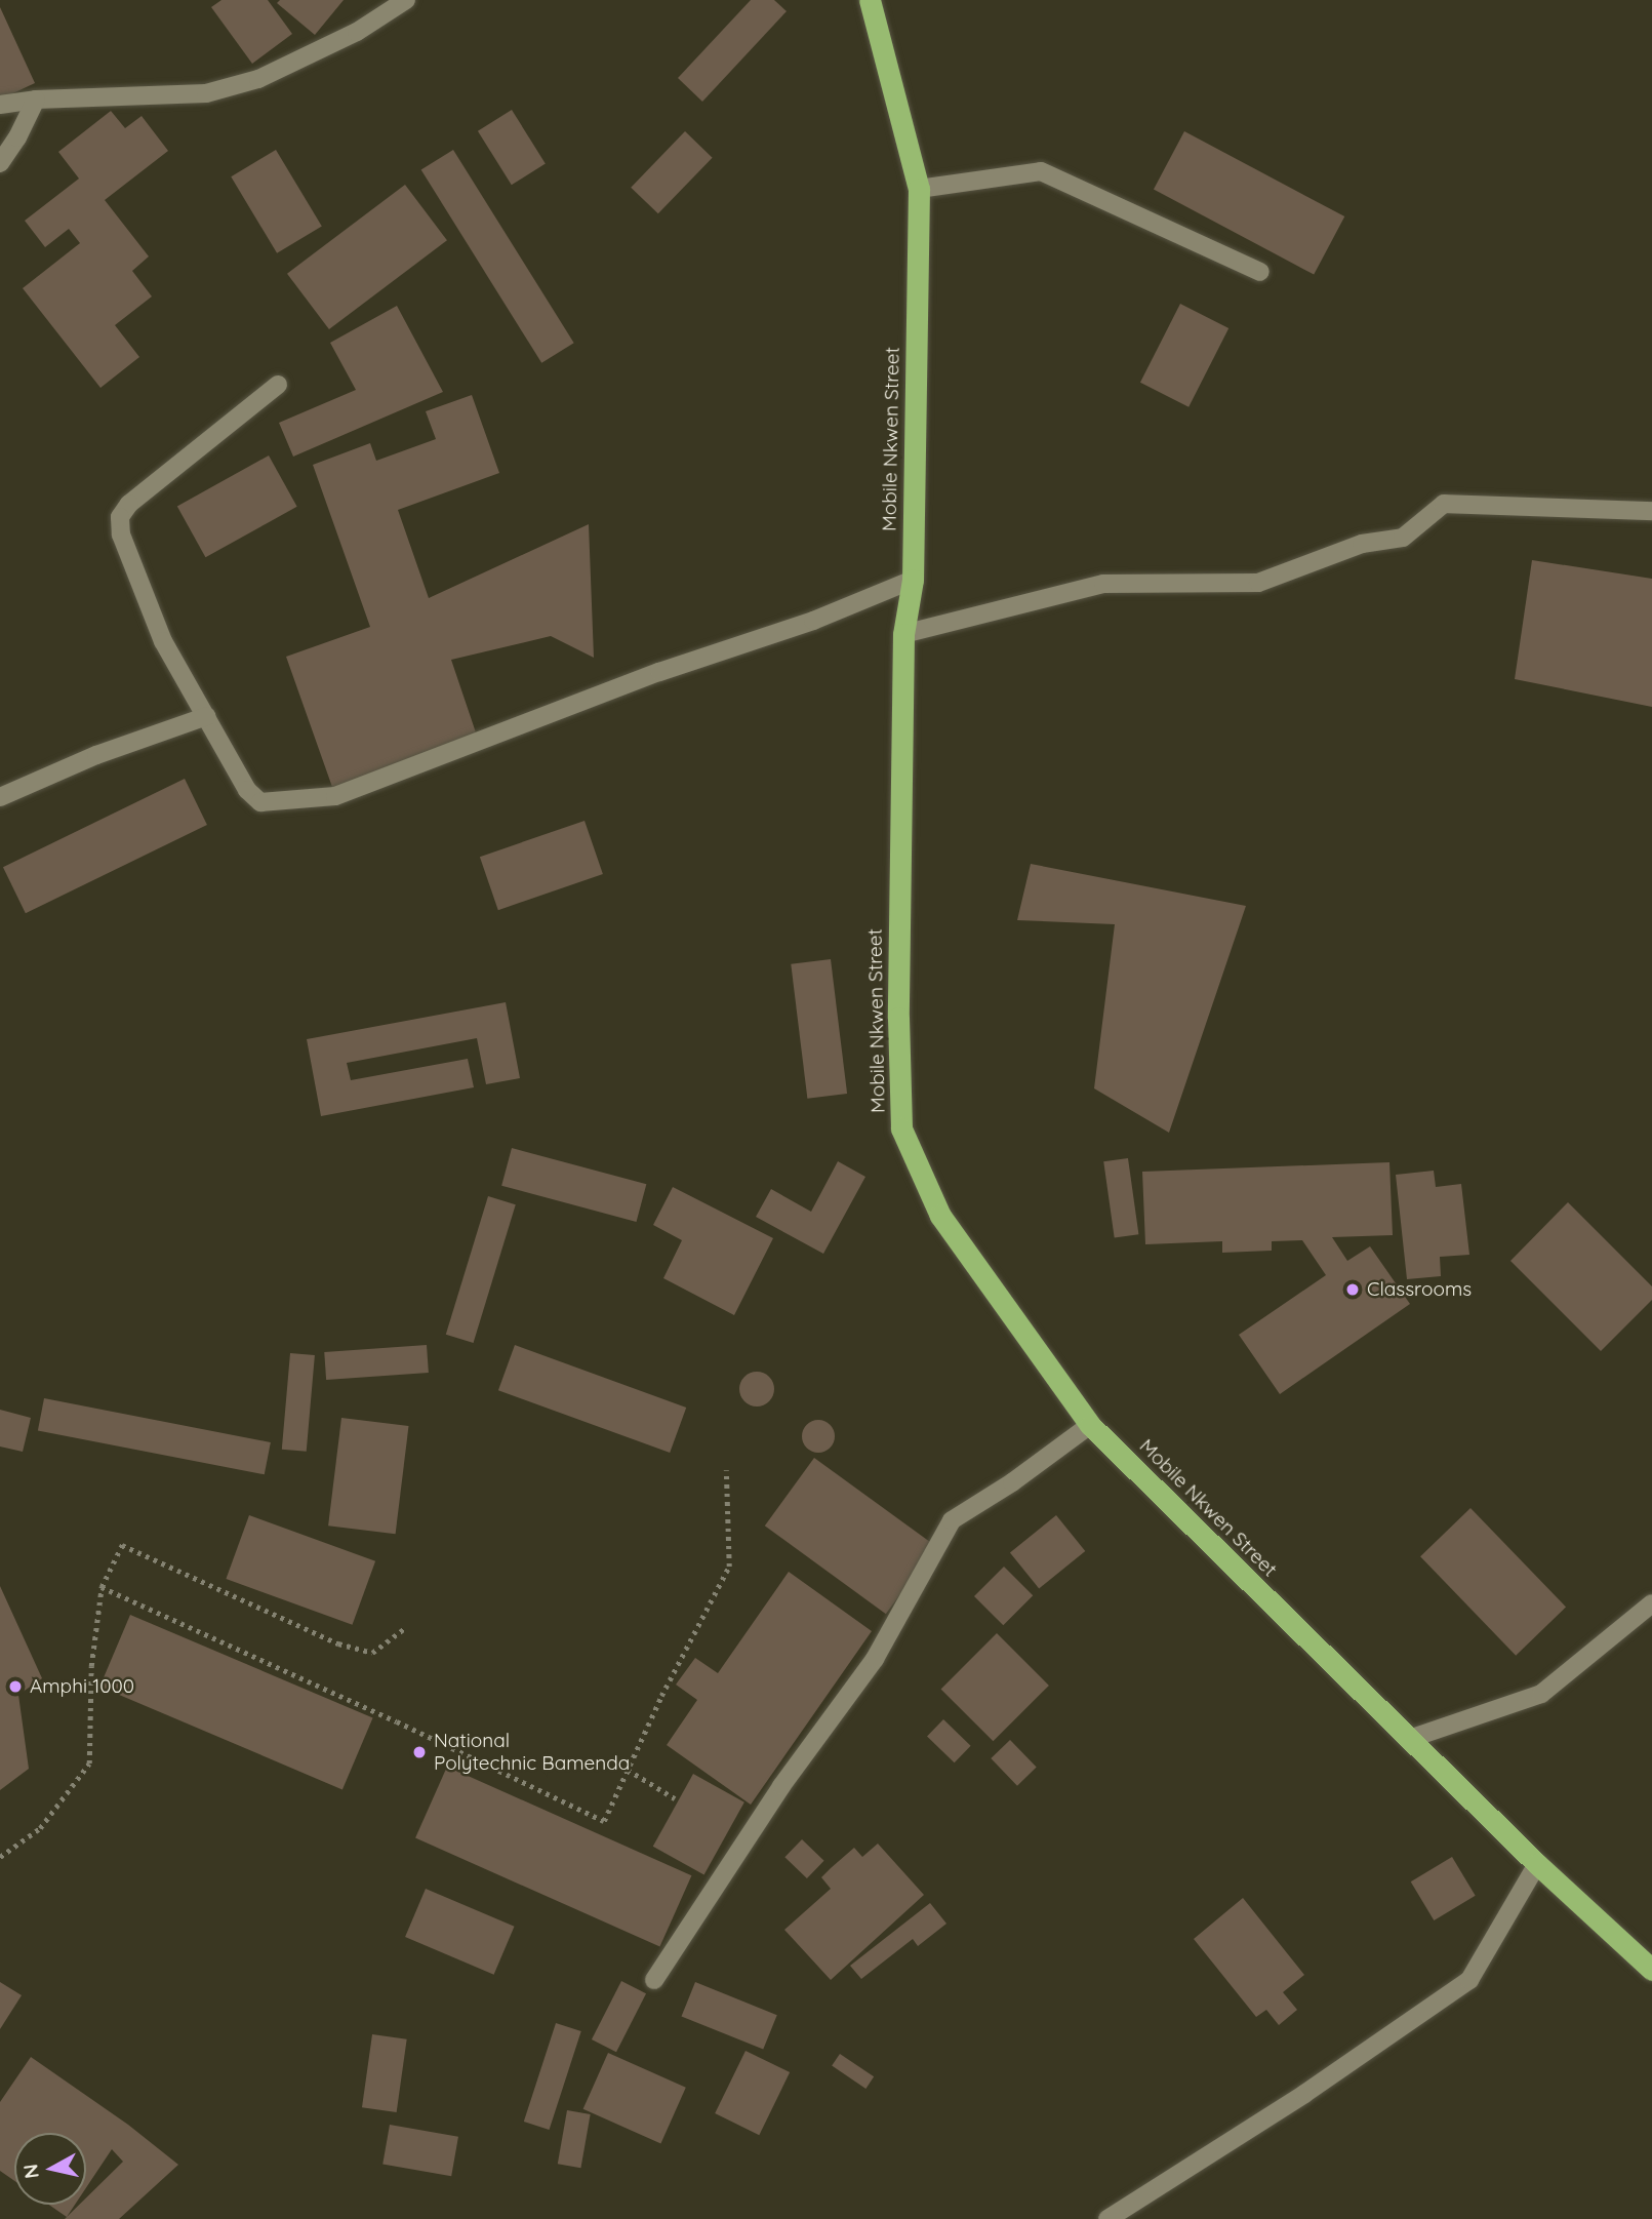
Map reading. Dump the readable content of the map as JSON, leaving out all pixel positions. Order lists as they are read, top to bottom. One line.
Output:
{"streets":{"highway":["Mobile Nkwen Street"]},"places":["Classrooms","Amphi 1000","National Polytechnic Bamenda"],"north":"left"}
